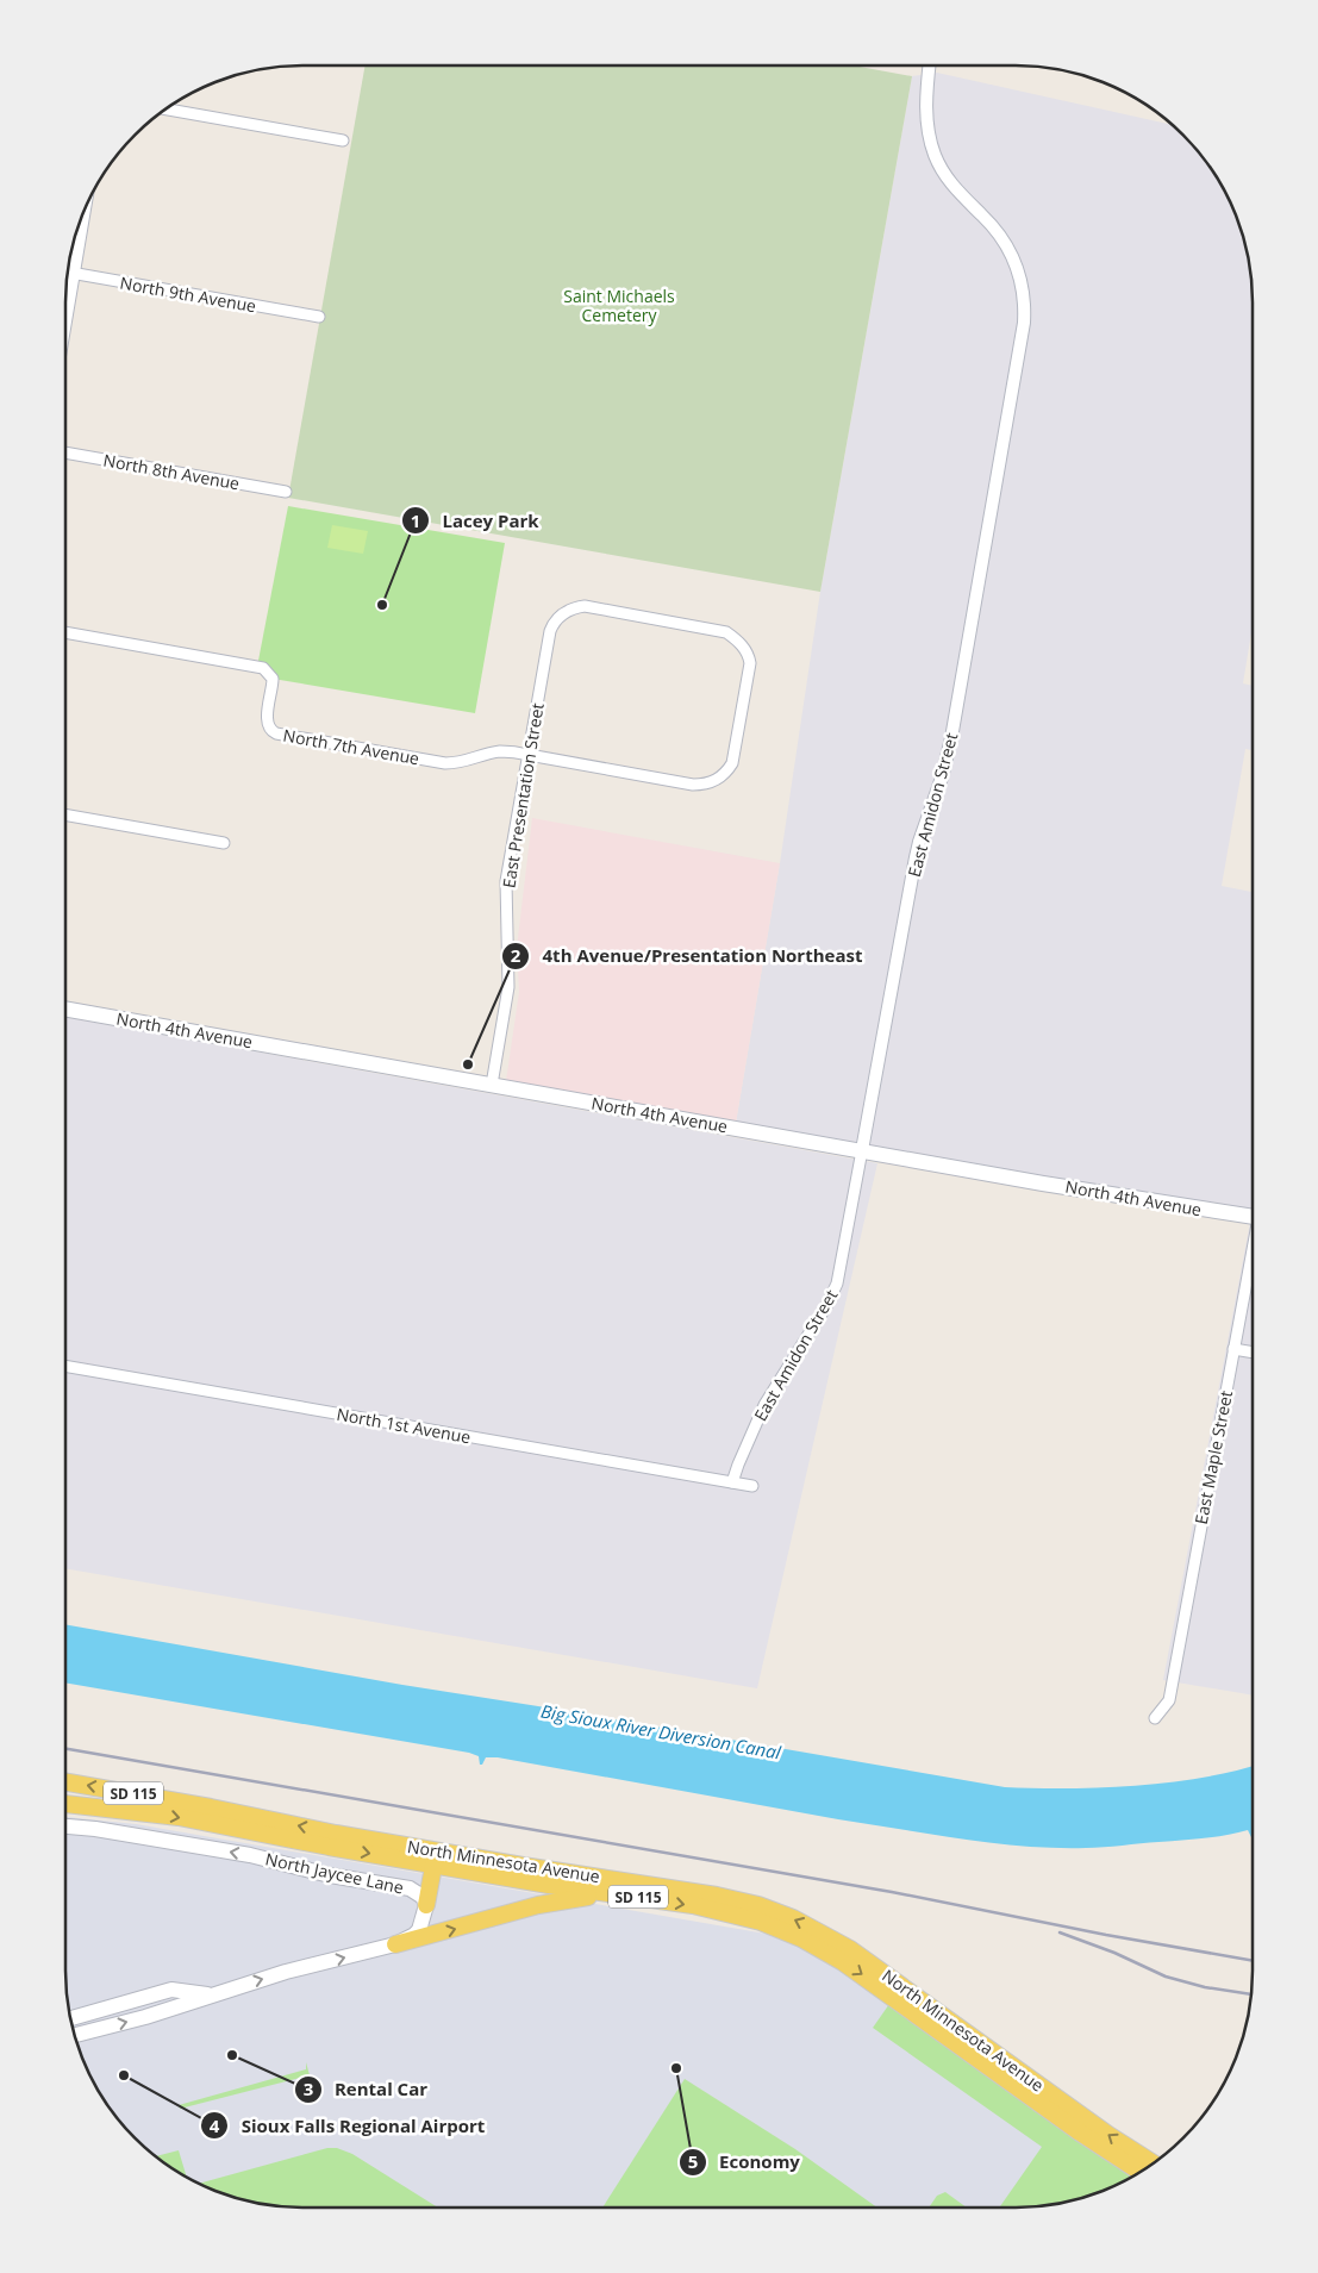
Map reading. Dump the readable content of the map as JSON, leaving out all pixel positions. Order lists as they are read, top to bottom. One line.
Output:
{"streets":{"main road":["North 4th Avenue","SD 115","North Minnesota Avenue","North Jaycee Lane"],"street":["North 9th Avenue","North 8th Avenue","North 7th Avenue","East Presentation Street","East Amidon Street","North 1st Avenue","East Maple Street"]},"crossings":[["North 7th Avenue","East Presentation Street"],["East Presentation Street","North 4th Avenue"],["East Amidon Street","North 4th Avenue"],["East Amidon Street","North 1st Avenue"]],"one_way":["North Jaycee Lane"],"water":["Big Sioux River Diversion Canal"],"parks":["Saint Michaels Cemetery"],"places":["Lacey Park","4th Avenue/Presentation Northeast","Rental Car","Economy","Sioux Falls Regional Airport"]}
